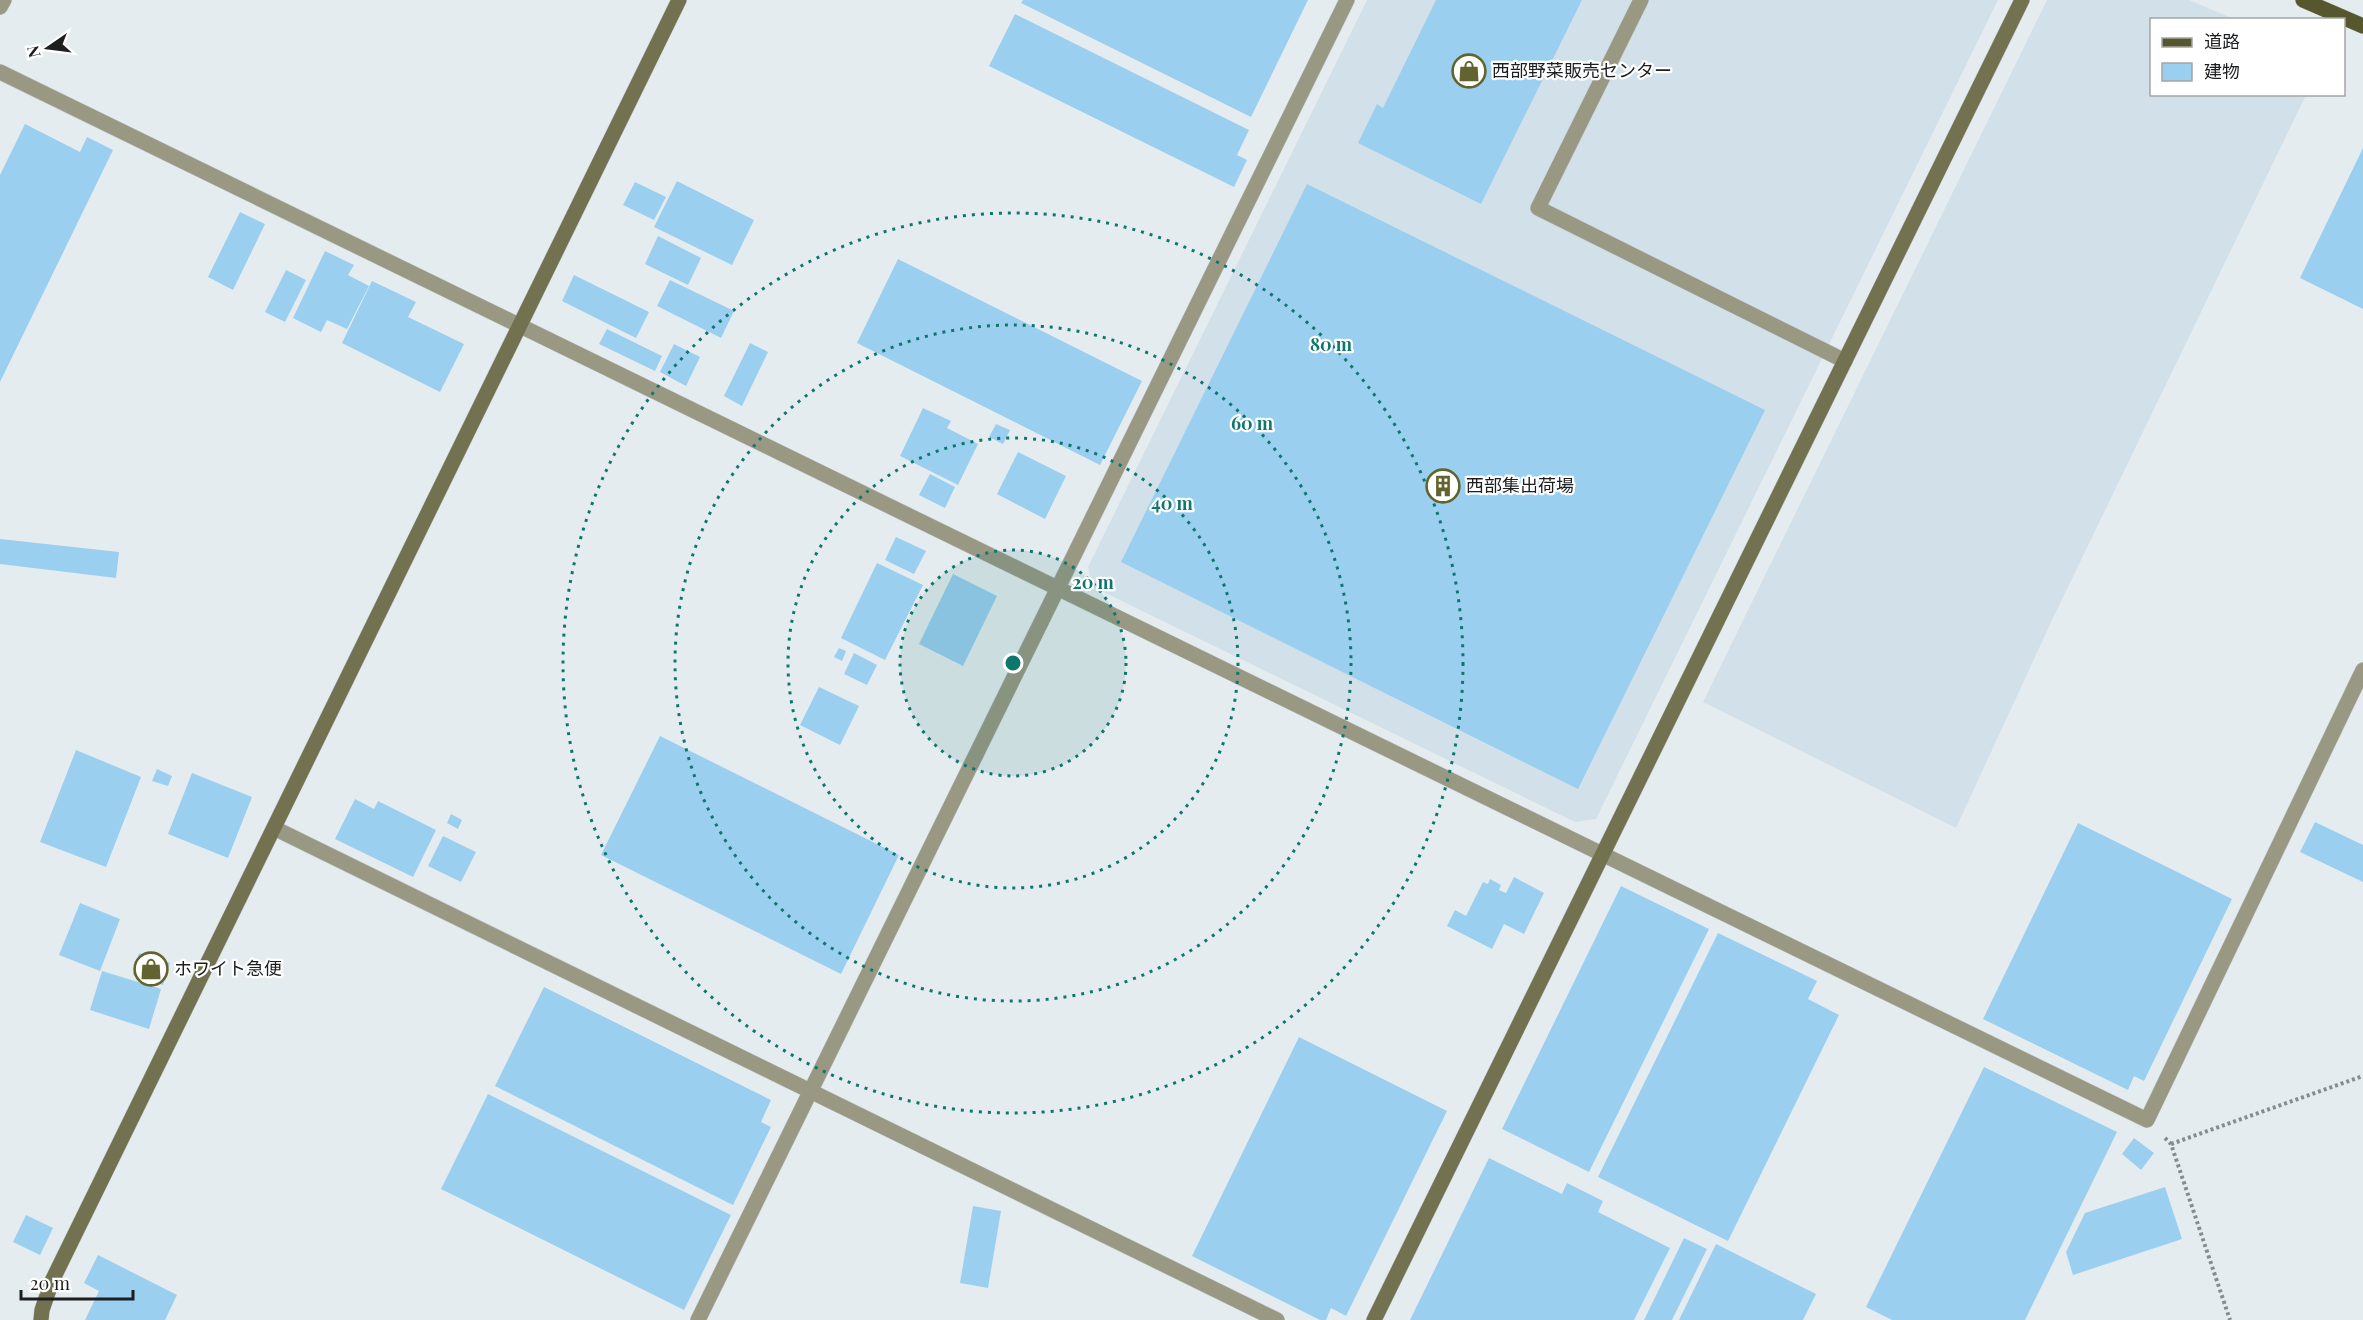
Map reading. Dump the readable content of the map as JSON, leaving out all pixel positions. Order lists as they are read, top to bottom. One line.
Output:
{"places":{"shop":["西部野菜販売センター","ホワイト急便"],"building":["西部集出荷場"]},"legend":["道路","建物"],"scale_bar":"20 m","north":"left","rings":["80 m","60 m","40 m","20 m"]}
